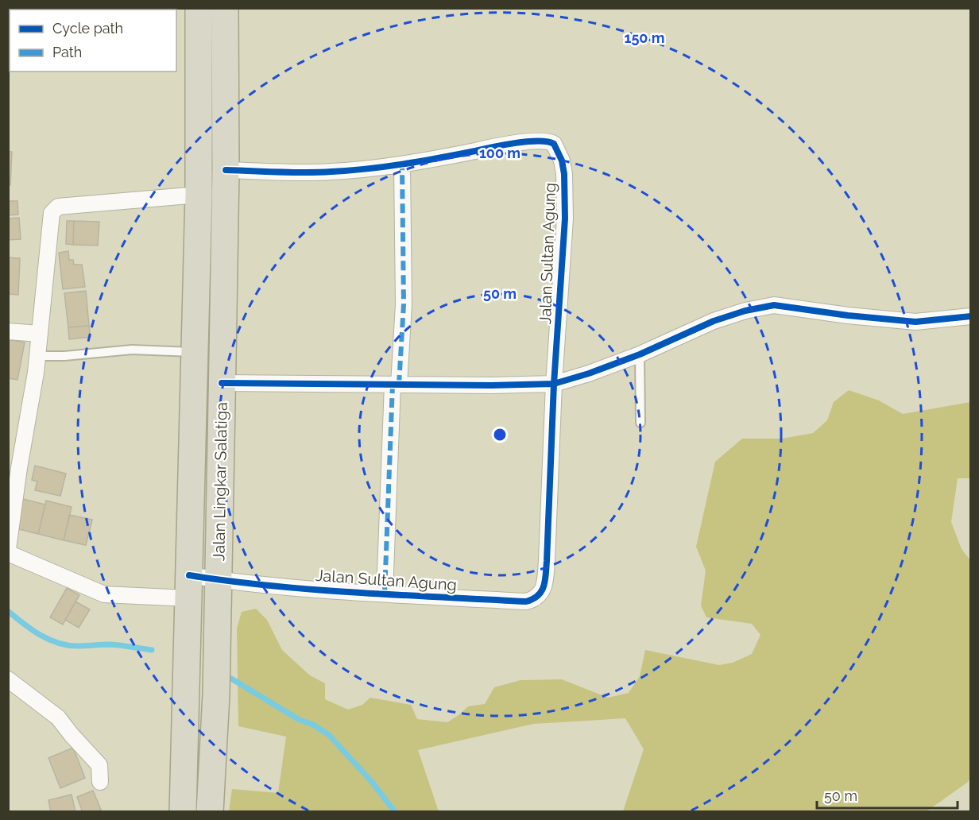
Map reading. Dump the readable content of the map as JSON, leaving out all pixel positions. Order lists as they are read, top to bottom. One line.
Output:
{"streets":{"highway":["Jalan Lingkar Salatiga"],"street":["Jalan Sultan Agung"]},"crossings":[["Jalan Sultan Agung","Jalan Lingkar Salatiga"]],"legend":["Cycle path","Path"],"scale_bar":"50 m","rings":["150 m","100 m","50 m"]}
